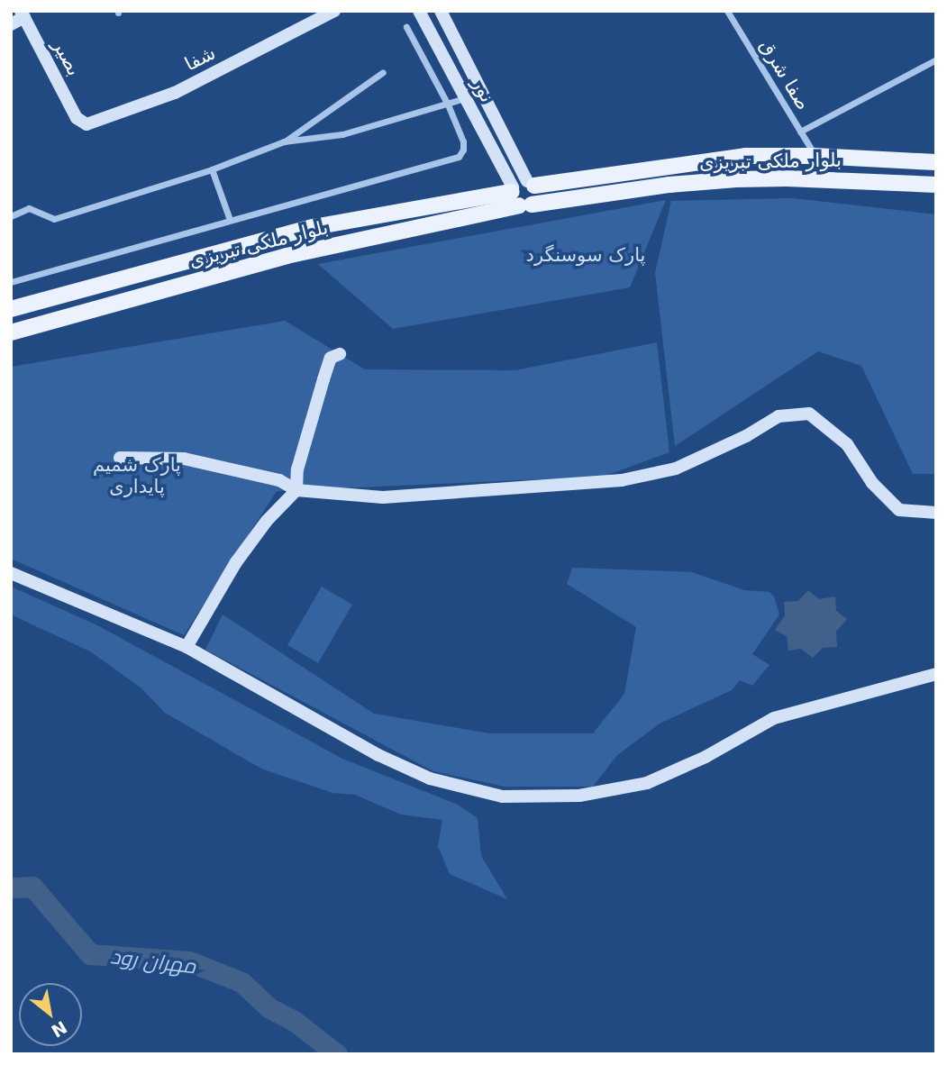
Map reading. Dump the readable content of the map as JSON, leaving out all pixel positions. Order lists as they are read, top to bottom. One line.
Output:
{"streets":{"main road":["بلوار ملکى تبریزى"],"street":["بصیر","شفا","صفا شرق","نور"]},"crossings":[["بصیر","شفا"],["صفا شرق","بلوار ملکى تبریزى"],["نور","بلوار ملکى تبریزى"]],"water":["مهران رود"],"parks":["پارک سوسنگرد","پارک شمیم پایداری"],"north":"bottom right"}
